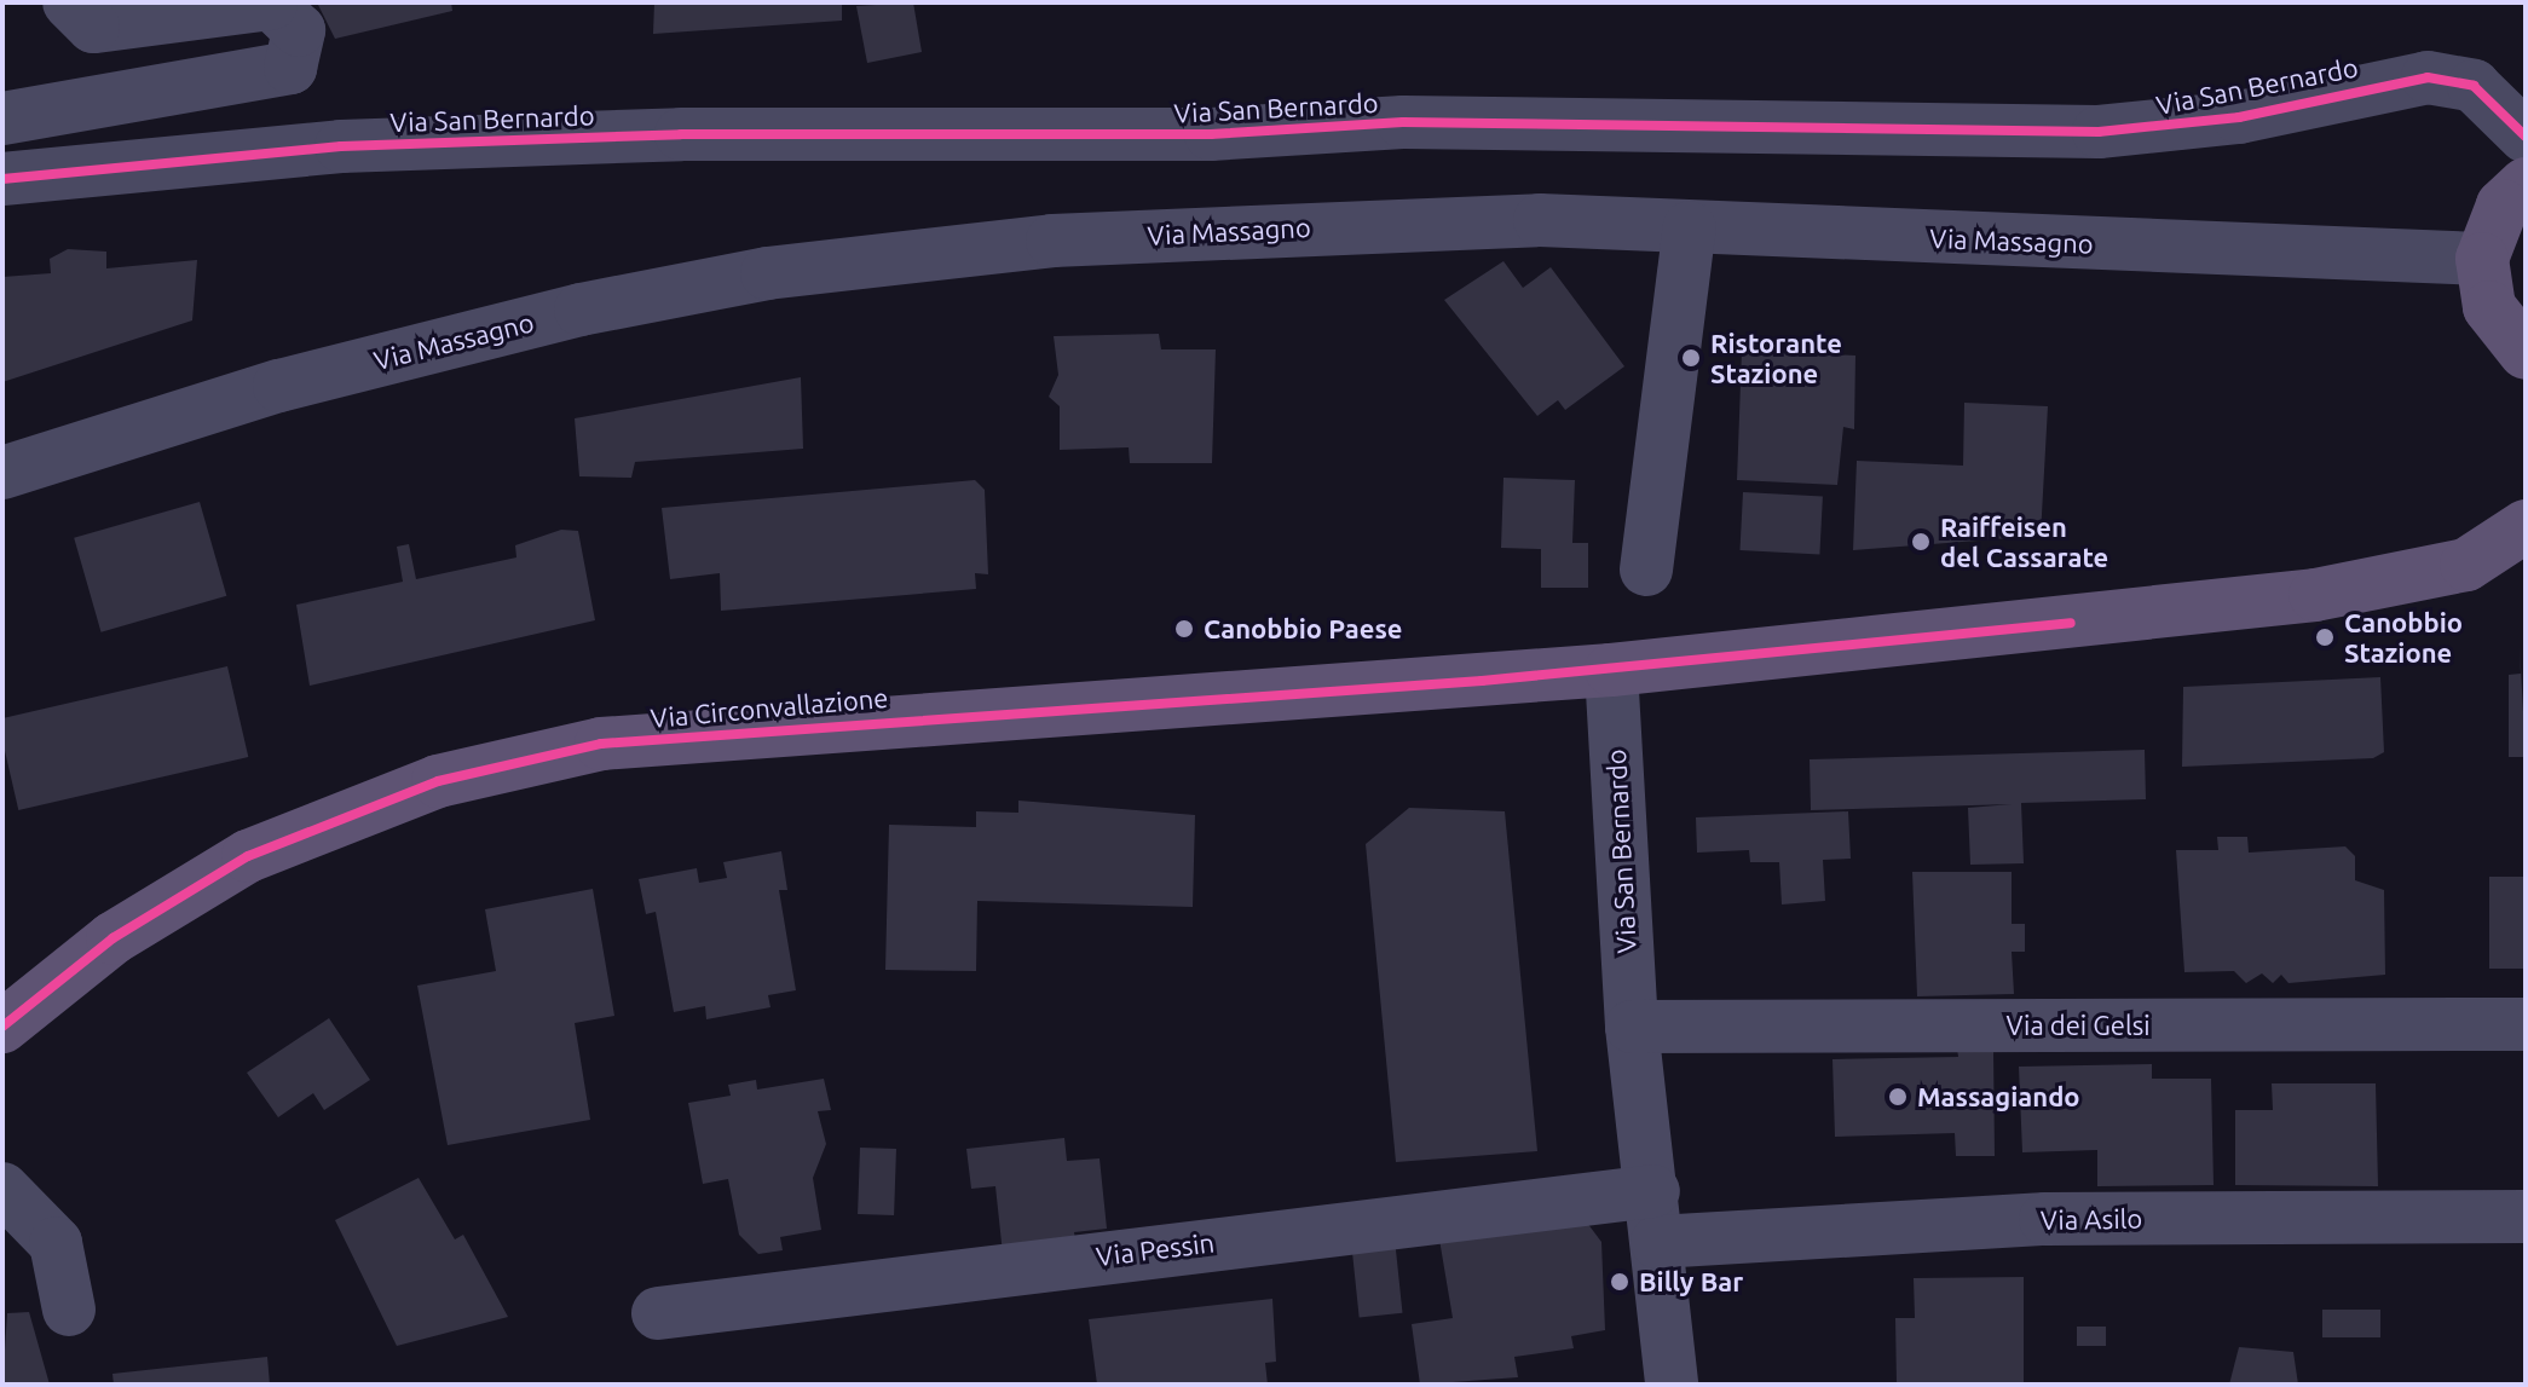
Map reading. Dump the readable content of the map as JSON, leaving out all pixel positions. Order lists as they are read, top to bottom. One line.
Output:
{"streets":{"main road":["Via Circonvallazione"],"street":["Via San Bernardo","Via Massagno","Via dei Gelsi","Via Asilo","Via Pessin"]},"crossings":[["Via San Bernardo","Via Circonvallazione"],["Via San Bernardo","Via dei Gelsi"],["Via San Bernardo","Via Asilo"],["Via San Bernardo","Via Pessin"],["Via Asilo","Via Pessin"]],"places":["Ristorante Stazione","Raiffeisen del Cassarate","Canobbio Paese","Canobbio Stazione","Massagiando","Billy Bar"]}
